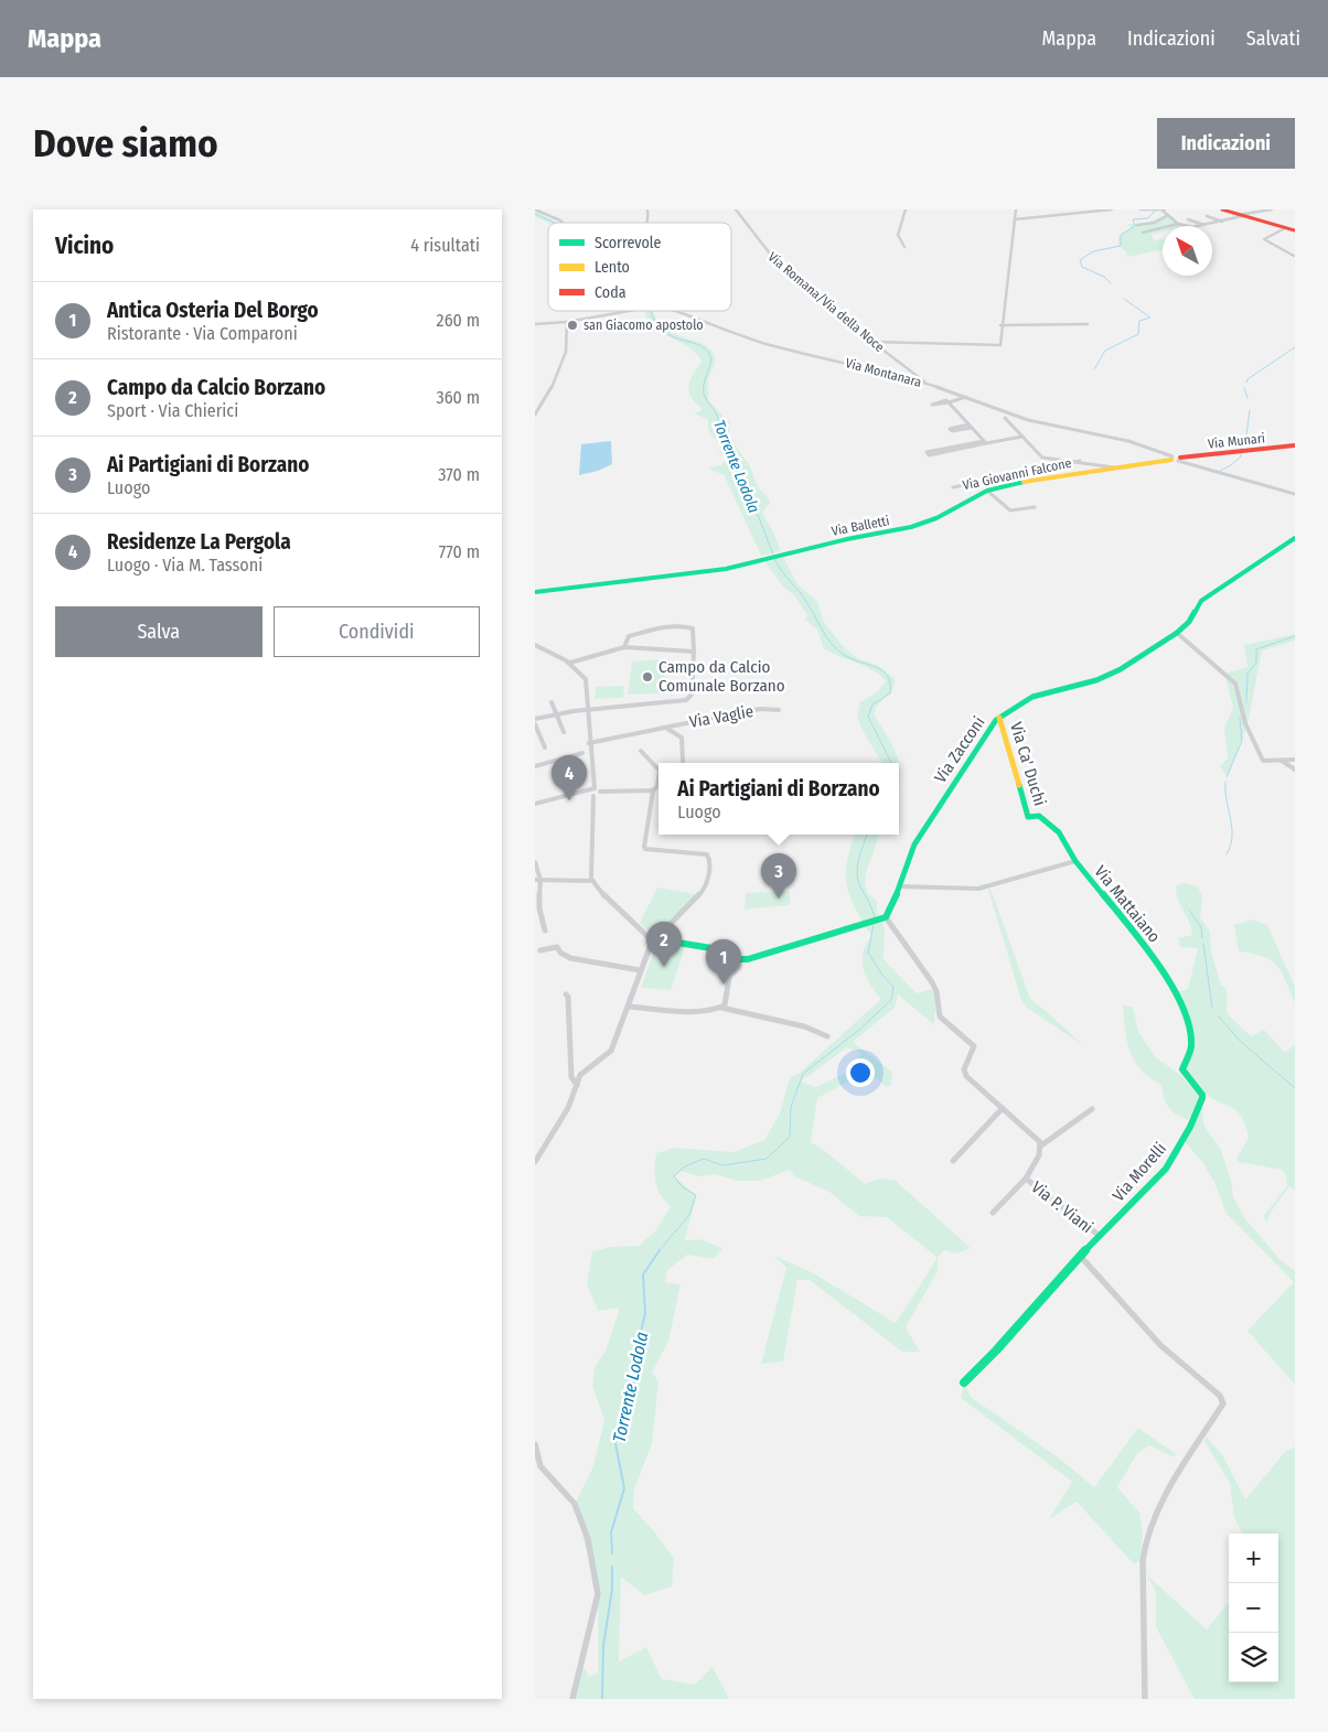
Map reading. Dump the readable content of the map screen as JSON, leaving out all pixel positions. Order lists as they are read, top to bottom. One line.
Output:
{"streets":{"street":["Via Romana/Via della Noce","Via Montanara","Via Munari","Via Giovanni Falcone","Via Balletti","Via Vaglie","Via Zacconi","Via Ca' Duchi","Via Mattaiano","Via Morelli","Via P. Viani"]},"crossings":[["Via Romana/Via della Noce","Via Montanara"],["Via Montanara","Via Munari"],["Via Montanara","Via Balletti"],["Via Munari","Via Balletti"],["Via Zacconi","Via Ca' Duchi"],["Via Zacconi","Via Mattaiano"],["Via Ca' Duchi","Via Mattaiano"],["Via Mattaiano","Via Morelli"],["Via Morelli","Via P. Viani"]],"water":["Torrente Lodola"],"places":["san Giacomo apostolo","Campo da Calcio Comunale Borzano"],"legend":["Scorrevole","Lento","Coda"],"north":"top left","page":{"header":"Mappa","nav":["Mappa","Indicazioni","Salvati"],"buttons":["Indicazioni",["Salva","Condividi"]],"title":"Dove siamo","heading":["Vicino","4 risultati"],"list":[{"mark":"1","name":"Antica Osteria Del Borgo","note":"Ristorante · Via Comparoni","value":"260 m"},{"mark":"2","name":"Campo da Calcio Borzano","note":"Sport · Via Chierici","value":"360 m"},{"mark":"3","name":"Ai Partigiani di Borzano","note":"Luogo","value":"370 m"},{"mark":"4","name":"Residenze La Pergola","note":"Luogo · Via M. Tassoni","value":"770 m"}],"pins":["4","3","2","1"],"popup":["Ai Partigiani di Borzano","Luogo"],"map_buttons":["+","−"]}}
